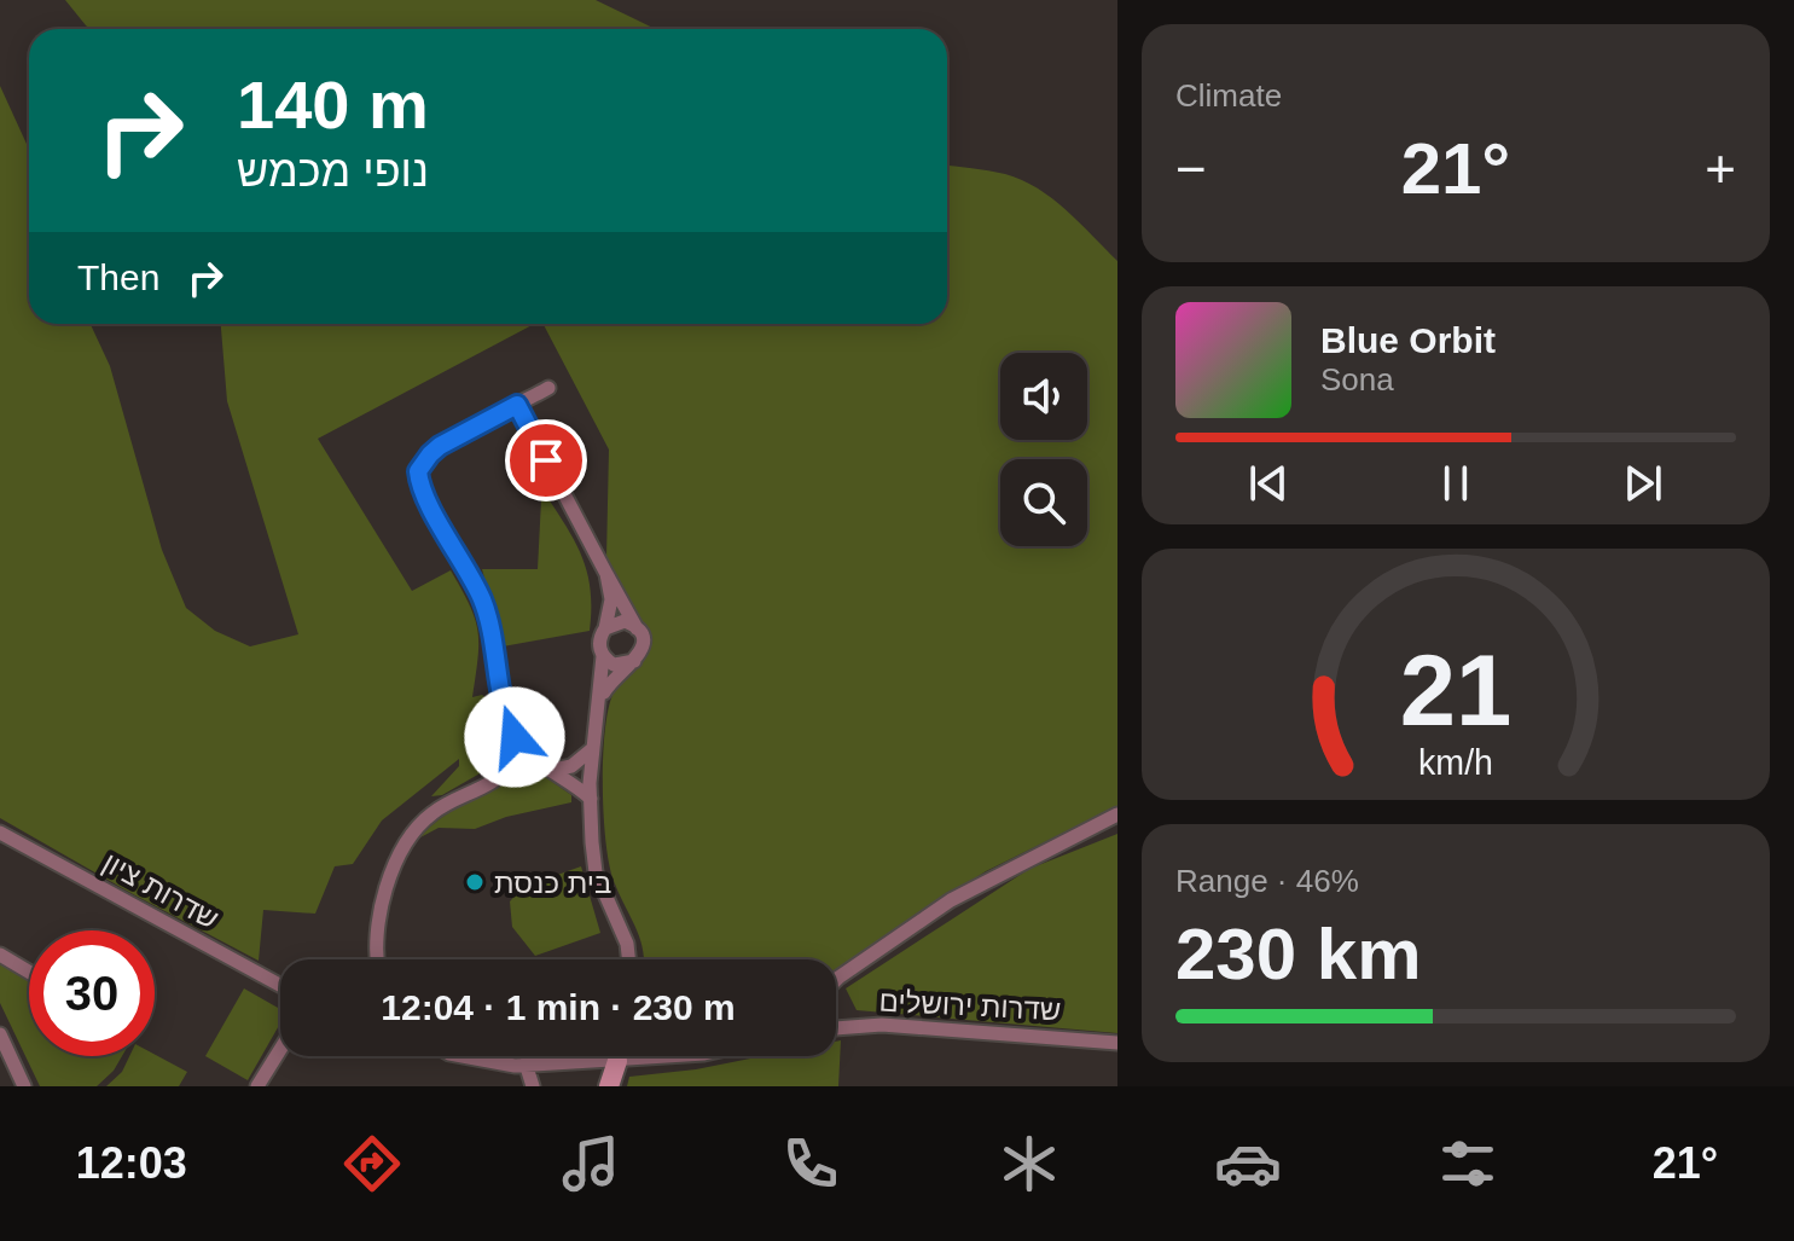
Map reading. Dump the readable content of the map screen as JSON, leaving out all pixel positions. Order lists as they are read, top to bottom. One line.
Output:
{"streets":{"street":["שדרות ציון","שדרות ירושלים"]},"places":["בית כנסת"],"page":{"tile":["Climate",["Range · 46%","230 km"]],"turn":["140 m","נופי מכמש"],"heat":["−","21°","+"],"then":"Then","song":["Blue Orbit","Sona"],"limit":"30","trip":"12:04 · 1 min · 230 m","tabs":["12:03","21°"],"gauge":["21","km/h"]}}
